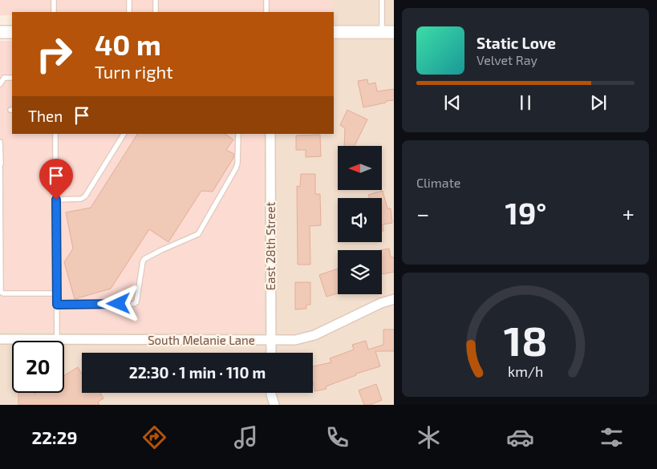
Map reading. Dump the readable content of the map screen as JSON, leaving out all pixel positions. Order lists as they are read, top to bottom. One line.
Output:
{"streets":{"street":["East 28th Street","South Melanie Lane"]},"crossings":[["East 28th Street","South Melanie Lane"]],"north":"left","page":{"turn":["40 m","Turn right"],"song":["Static Love","Velvet Ray"],"then":"Then","tile":"Climate","heat":["−","19°","+"],"limit":"20","trip":"22:30 · 1 min · 110 m","tabs":"22:29","gauge":["18","km/h"]}}
